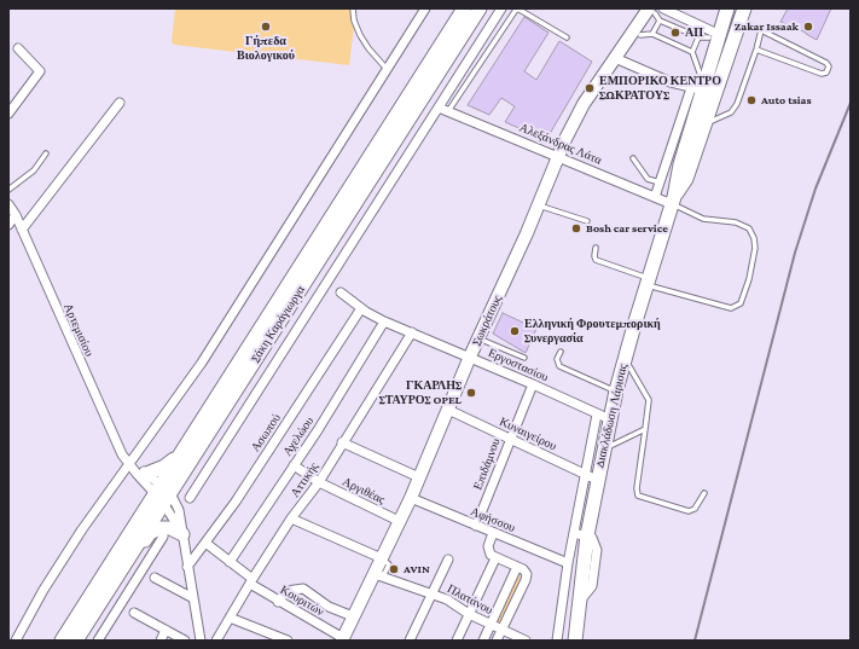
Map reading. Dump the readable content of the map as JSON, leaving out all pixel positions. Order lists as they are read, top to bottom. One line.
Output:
{"streets":{"main road":["Σωκράτους","Σάκη Καράγιωργα","Διακλάδωση Λάρισας"],"street":["Αλεξάνδρας Λάτα","Αρτεμισίου","Εργοστασίου","Ασωπού","Κυναιγείρου","Αχελώου","Επιδάμνου","Αττικής","Αργιθέας","Αφήσσου","Πλατάνου","Κουριτών"]},"crossings":[["Αλεξάνδρας Λάτα","Σωκράτους"],["Αλεξάνδρας Λάτα","Διακλάδωση Λάρισας"],["Σωκράτους","Εργοστασίου"],["Σωκράτους","Κυναιγείρου"],["Σωκράτους","Αργιθέας"],["Σωκράτους","Αφήσσου"],["Σωκράτους","Πλατάνου"],["Σωκράτους","Κουριτών"],["Σάκη Καράγιωργα","Αρτεμισίου"],["Εργοστασίου","Διακλάδωση Λάρισας"],["Εργοστασίου","Ασωπού"],["Εργοστασίου","Αχελώου"],["Εργοστασίου","Επιδάμνου"],["Εργοστασίου","Αττικής"],["Διακλάδωση Λάρισας","Κυναιγείρου"],["Ασωπού","Κουριτών"],["Κυναιγείρου","Επιδάμνου"],["Αχελώου","Αργιθέας"],["Αχελώου","Κουριτών"],["Επιδάμνου","Αφήσσου"],["Αττικής","Αργιθέας"],["Αττικής","Κουριτών"]],"places":["Γήπεδα Βιολογικού","Zakar Issaak","ΑΠ","ΕΜΠΟΡΙΚΟ ΚΕΝΤΡΟ ΣΩΚΡΑΤΟΥΣ","Auto tsias","Bosh car service","Ελληνική Φρουτεμπορική Συνεργασία","ΓΚΑΡΛΗΣ ΣΤΑΥΡΟΣ OPEL","AVIN"]}
